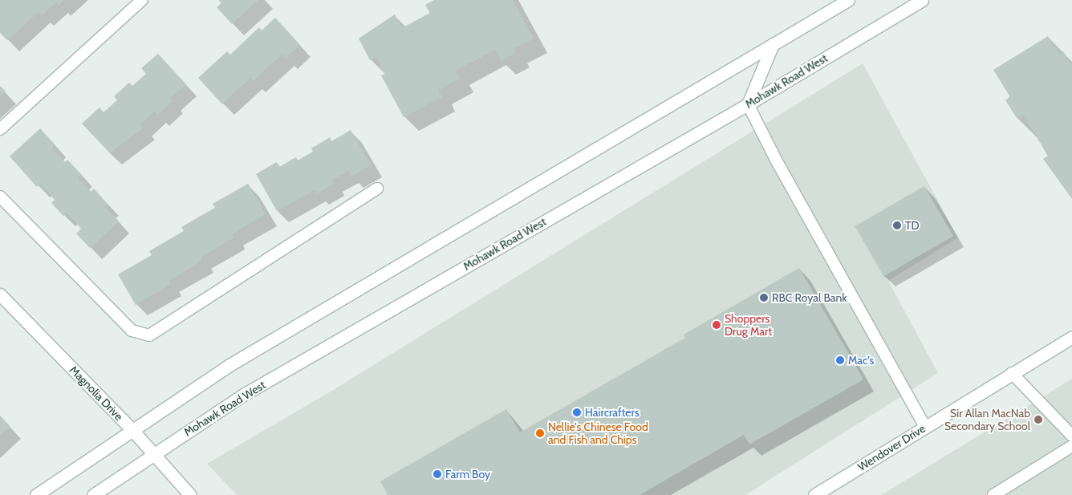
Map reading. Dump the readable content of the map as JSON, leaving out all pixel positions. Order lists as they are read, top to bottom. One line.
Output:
{"streets":{"main road":["Mohawk Road West","Magnolia Drive","Wendover Drive"]},"crossings":[["Mohawk Road West","Magnolia Drive"]],"places":["TD","RBC Royal Bank","Shoppers Drug Mart","Mac's","Haircrafters","Sir Allan MacNab Secondary School","Nellie's Chinese Food and Fish and Chips","Farm Boy"]}
